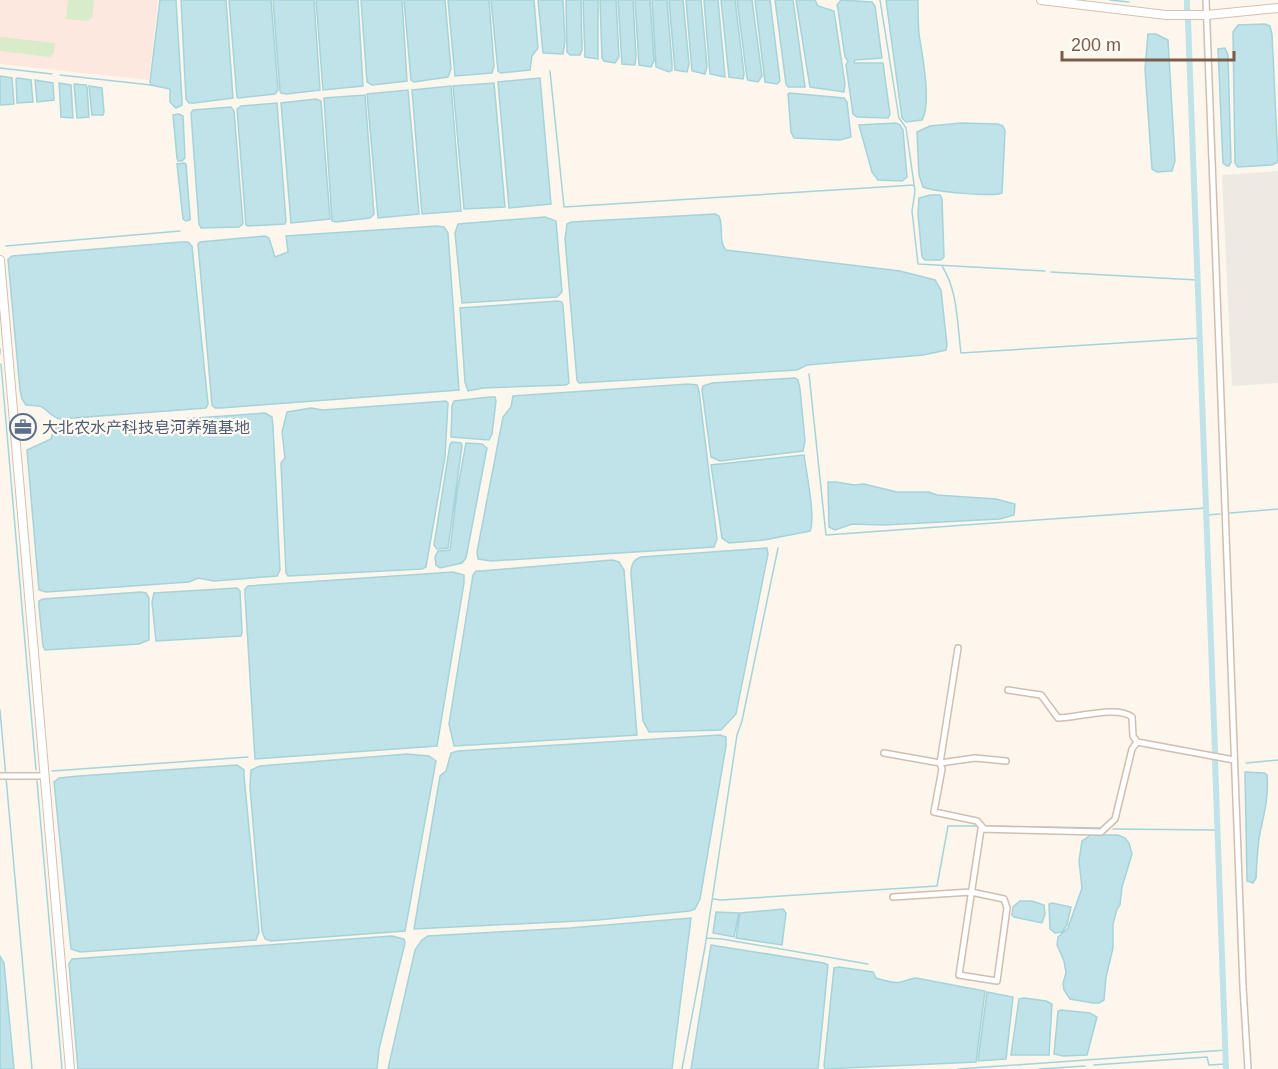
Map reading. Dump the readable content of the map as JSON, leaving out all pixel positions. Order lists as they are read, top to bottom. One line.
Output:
{"places":{"office":["大北农水产科技皂河养殖基地"]},"scale_bar":"200 m"}
